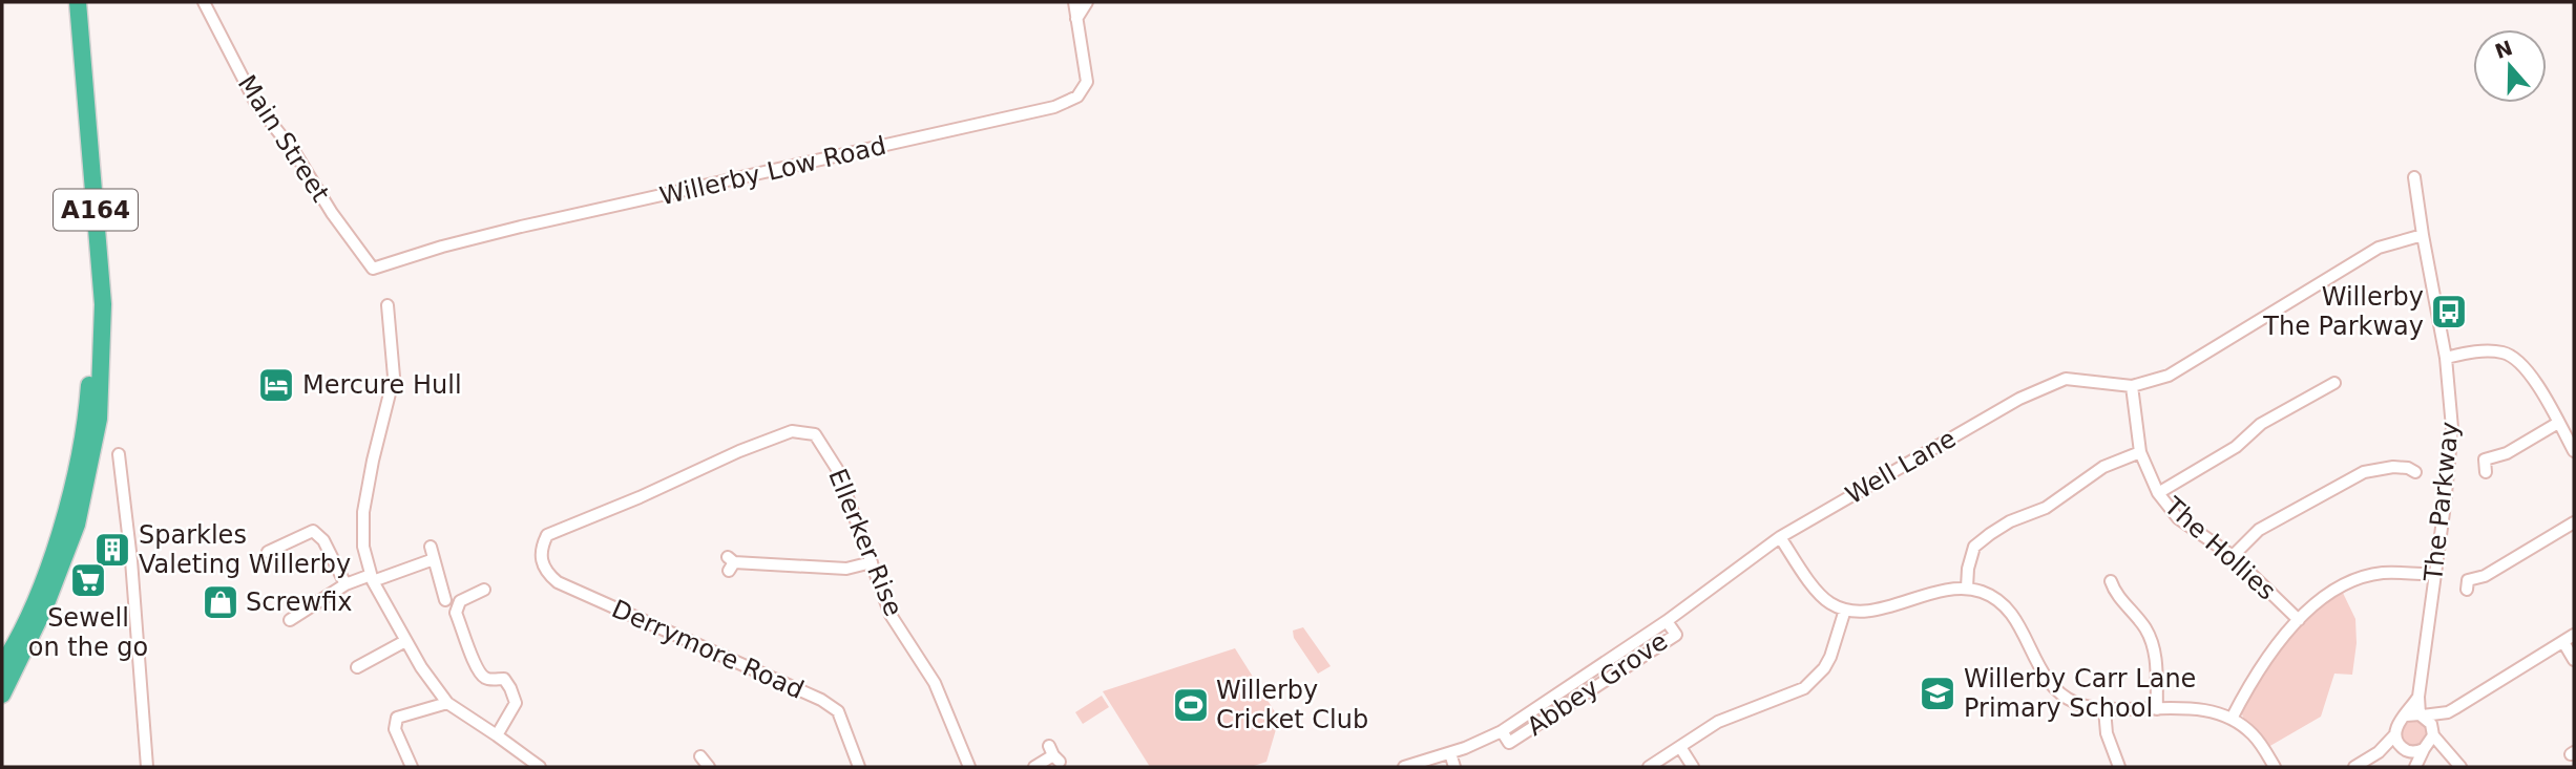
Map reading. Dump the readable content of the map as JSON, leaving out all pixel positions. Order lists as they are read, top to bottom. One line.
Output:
{"streets":{"highway":["A164"],"street":["Main Street","Willerby Low Road","Well Lane","The Parkway","Ellerker Rise","The Hollies","Derrymore Road","Abbey Grove"]},"crossings":[["Main Street","Willerby Low Road"],["Well Lane","The Parkway"],["Well Lane","The Hollies"],["Well Lane","Abbey Grove"],["Ellerker Rise","Derrymore Road"]],"places":{"bus stop":["Willerby The Parkway"],"hotel":["Mercure Hull"],"building":["Sparkles Valeting Willerby"],"supermarket":["Sewell on the go"],"shop":["Screwfix"],"school or university":["Willerby Carr Lane Primary School"],"sports":["Willerby Cricket Club"]},"north":"top"}
